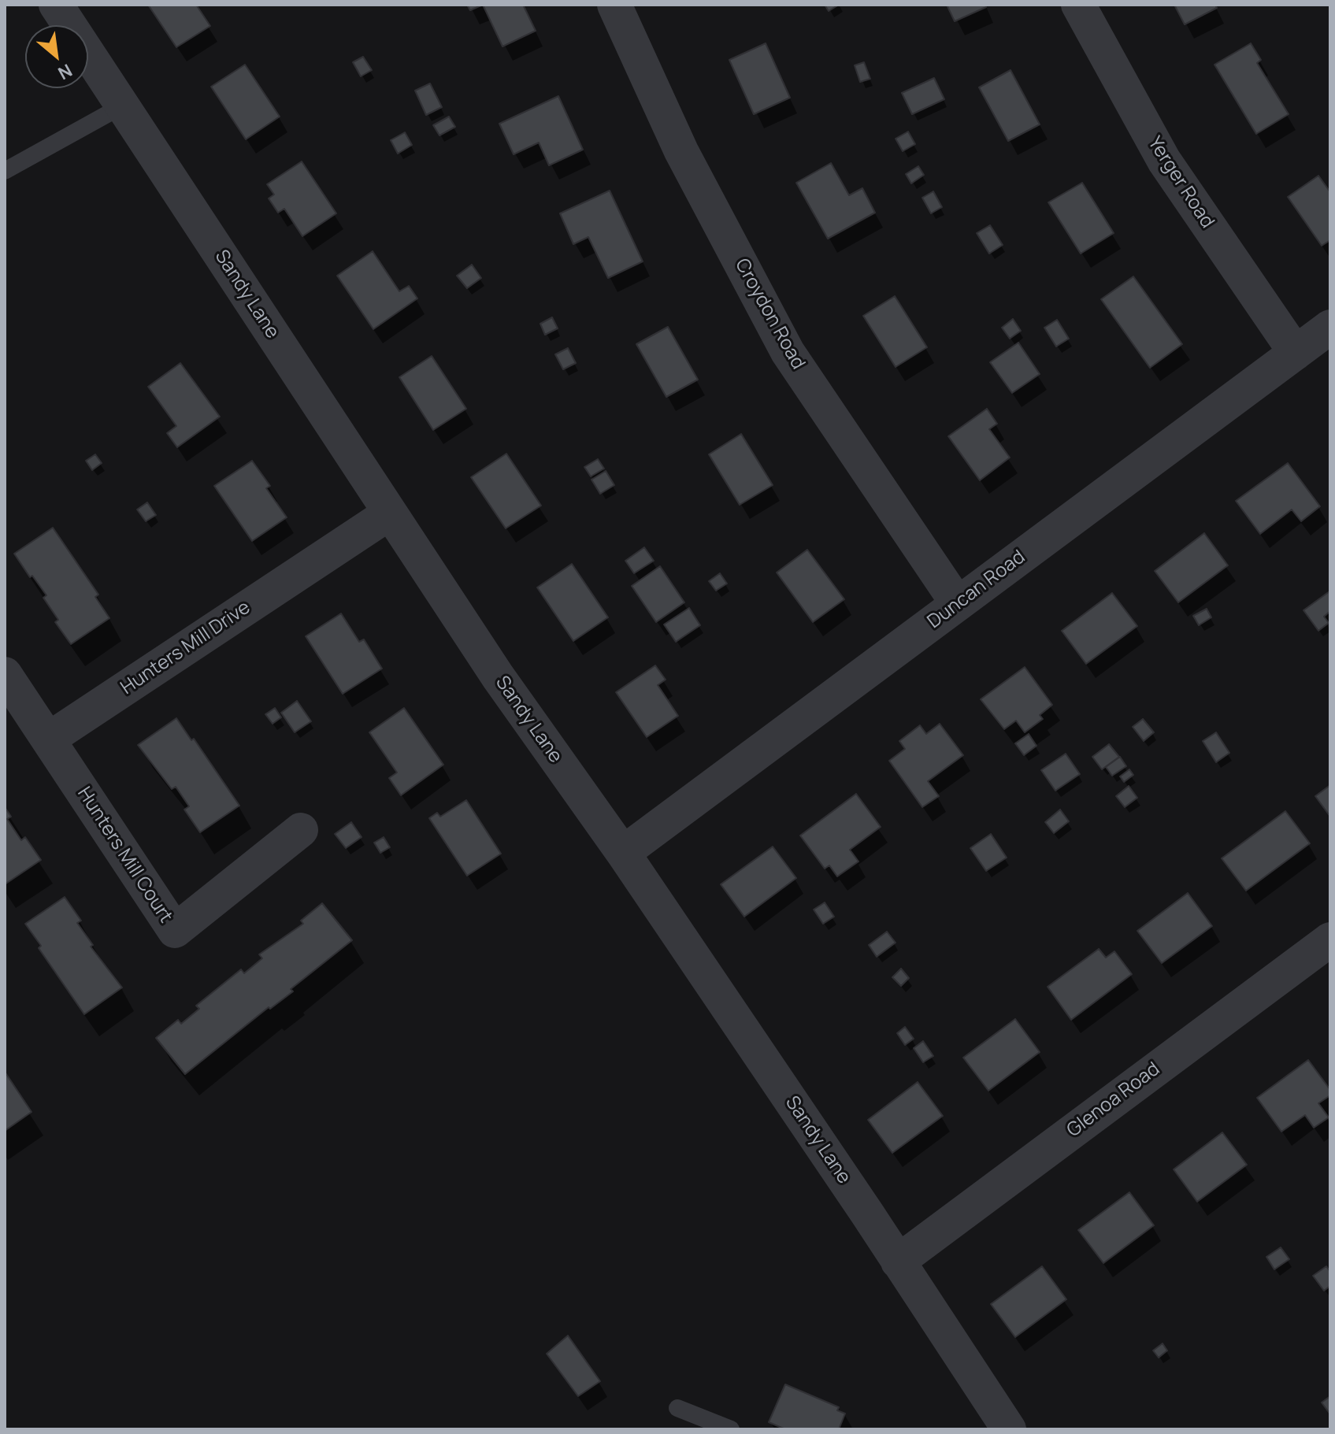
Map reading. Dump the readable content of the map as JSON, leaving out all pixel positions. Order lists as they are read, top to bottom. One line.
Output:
{"streets":{"street":["Yerger Road","Sandy Lane","Croydon Road","Duncan Road","Hunters Mill Drive","Hunters Mill Court","Glenoa Road"]},"crossings":[["Yerger Road","Duncan Road"],["Sandy Lane","Duncan Road"],["Sandy Lane","Hunters Mill Drive"],["Sandy Lane","Glenoa Road"],["Croydon Road","Duncan Road"],["Hunters Mill Drive","Hunters Mill Court"]],"north":"bottom right"}
